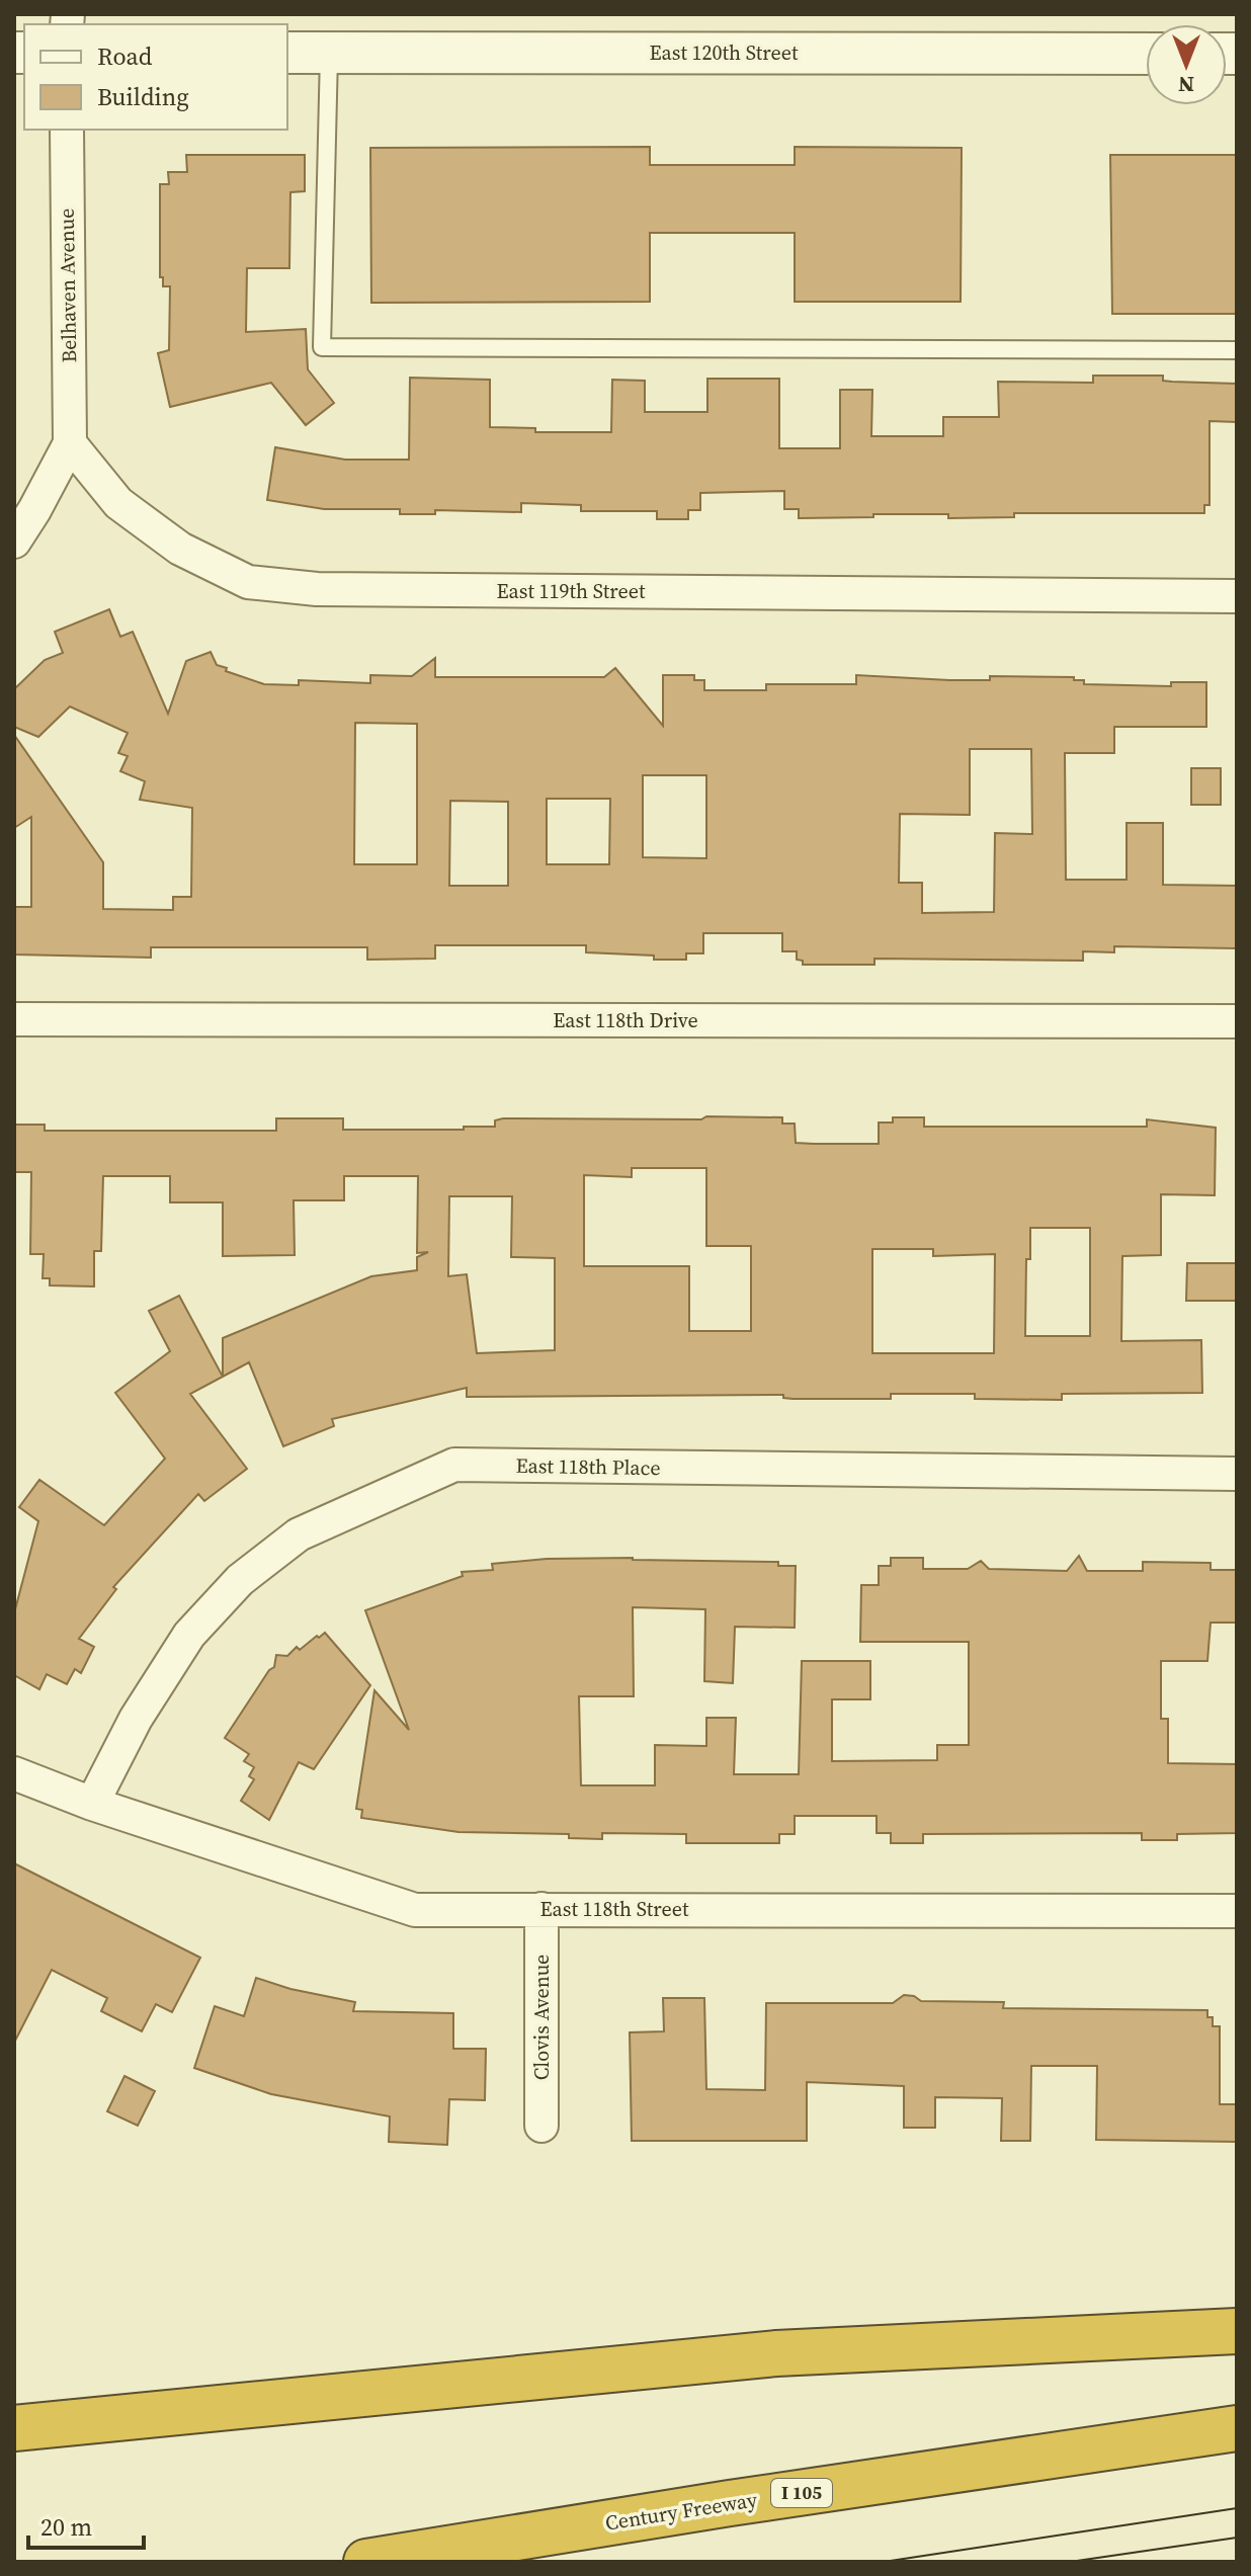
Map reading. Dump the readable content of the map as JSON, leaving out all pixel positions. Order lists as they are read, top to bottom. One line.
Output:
{"streets":{"highway":["I 105","Century Freeway"],"street":["East 120th Street","Belhaven Avenue","East 119th Street","East 118th Drive","East 118th Place","East 118th Street","Clovis Avenue"]},"crossings":[["Belhaven Avenue","East 119th Street"],["East 118th Place","East 118th Street"],["East 118th Street","Clovis Avenue"]],"legend":["Road","Building"],"scale_bar":"20 m","north":"bottom"}
